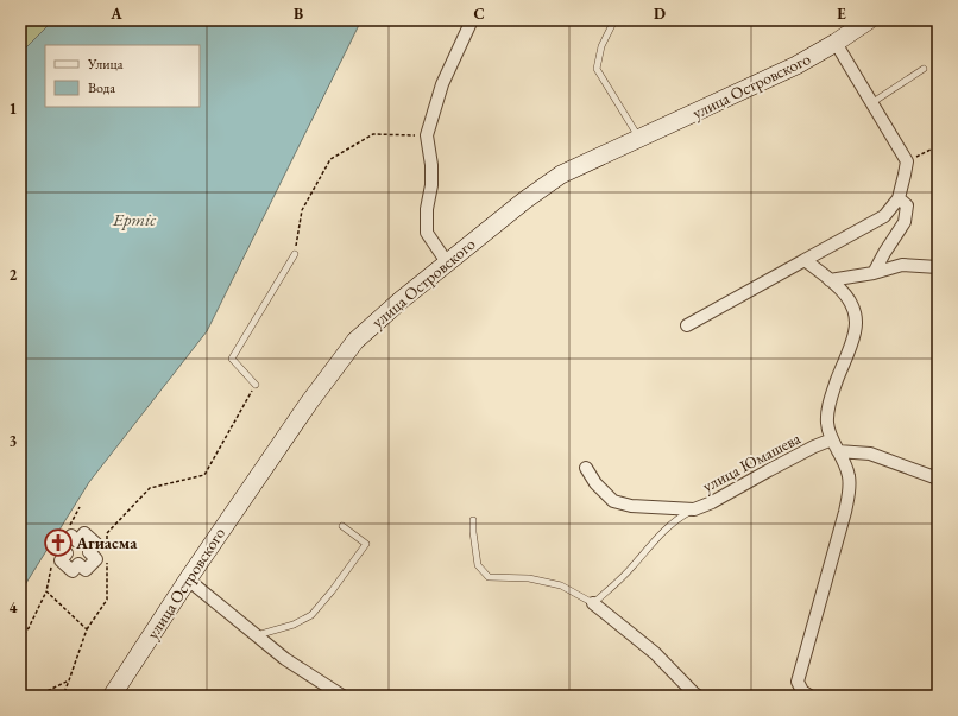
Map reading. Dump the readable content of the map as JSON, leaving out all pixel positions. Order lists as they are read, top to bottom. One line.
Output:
{"streets":{"main road":["улица Островского"],"street":["улица Юмашева"]},"water":["Ертіс"],"places":{"church":["Агиасма"]},"legend":["Улица","Вода"],"grid":{"columns":["A","B","C","D","E"],"rows":["1","2","3","4"]}}
